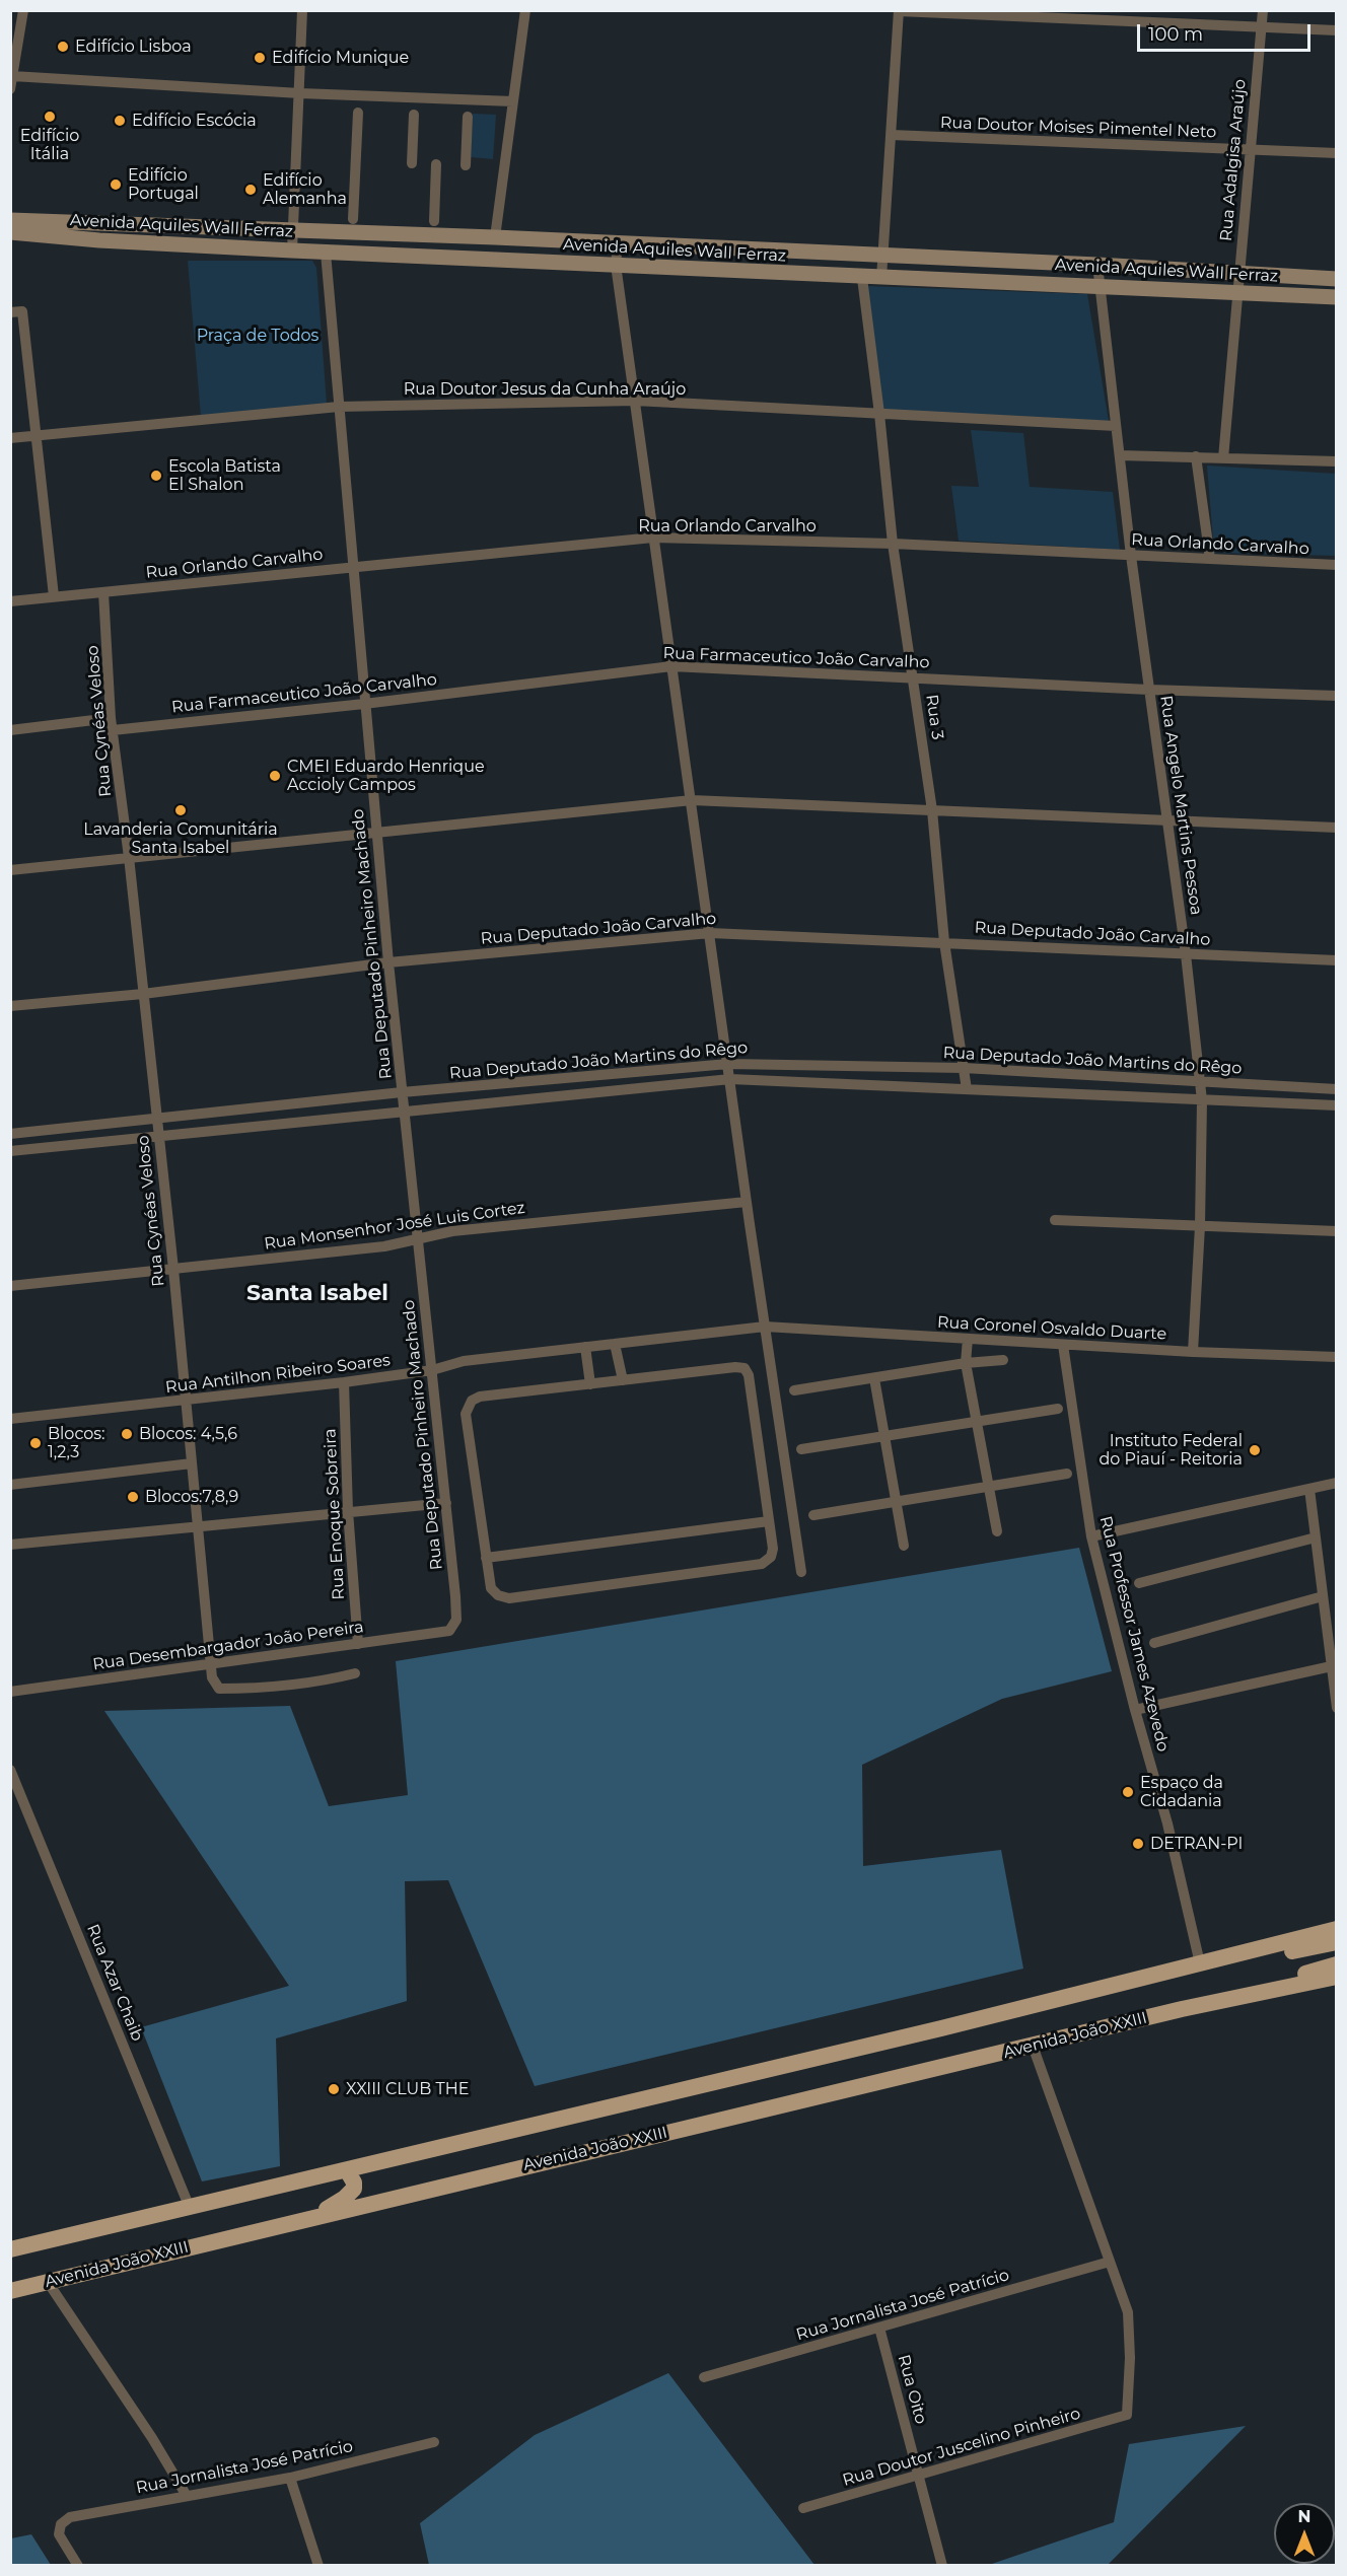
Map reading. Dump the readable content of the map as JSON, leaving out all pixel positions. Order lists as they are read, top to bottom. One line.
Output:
{"streets":{"main road":["Avenida Aquiles Wall Ferraz","Avenida João XXIII"],"street":["Rua Doutor Moises Pimentel Neto","Rua Adalgisa Araújo","Rua Doutor Jesus da Cunha Araújo","Rua Orlando Carvalho","Rua Farmaceutico João Carvalho","Rua 3","Rua Cynéas Veloso","Rua Angelo Martins Pessoa","Rua Deputado João Carvalho","Rua Deputado Pinheiro Machado","Rua Deputado João Martins do Rêgo","Rua Monsenhor José Luis Cortez","Rua Coronel Osvaldo Duarte","Rua Antilhon Ribeiro Soares","Rua Enoque Sobreira","Rua Professor James Azevedo","Rua Desembargador João Pereira","Rua Azar Chaib","Rua Jornalista José Patrício","Rua Oito","Rua Doutor Juscelino Pinheiro"]},"crossings":[["Rua Doutor Moises Pimentel Neto","Rua Adalgisa Araújo"],["Rua Adalgisa Araújo","Avenida Aquiles Wall Ferraz"],["Avenida Aquiles Wall Ferraz","Rua 3"],["Avenida Aquiles Wall Ferraz","Rua Angelo Martins Pessoa"],["Avenida Aquiles Wall Ferraz","Rua Deputado Pinheiro Machado"],["Rua Doutor Jesus da Cunha Araújo","Rua 3"],["Rua Doutor Jesus da Cunha Araújo","Rua Angelo Martins Pessoa"],["Rua Doutor Jesus da Cunha Araújo","Rua Deputado Pinheiro Machado"],["Rua Orlando Carvalho","Rua 3"],["Rua Orlando Carvalho","Rua Cynéas Veloso"],["Rua Orlando Carvalho","Rua Angelo Martins Pessoa"],["Rua Orlando Carvalho","Rua Deputado Pinheiro Machado"],["Rua Farmaceutico João Carvalho","Rua 3"],["Rua Farmaceutico João Carvalho","Rua Cynéas Veloso"],["Rua Farmaceutico João Carvalho","Rua Angelo Martins Pessoa"],["Rua Farmaceutico João Carvalho","Rua Deputado Pinheiro Machado"],["Rua 3","Rua Deputado João Carvalho"],["Rua 3","Rua Deputado João Martins do Rêgo"],["Rua Cynéas Veloso","Rua Deputado João Carvalho"],["Rua Cynéas Veloso","Rua Deputado João Martins do Rêgo"],["Rua Cynéas Veloso","Rua Monsenhor José Luis Cortez"],["Rua Cynéas Veloso","Rua Antilhon Ribeiro Soares"],["Rua Cynéas Veloso","Rua Desembargador João Pereira"],["Rua Angelo Martins Pessoa","Rua Deputado João Carvalho"],["Rua Angelo Martins Pessoa","Rua Deputado João Martins do Rêgo"],["Rua Angelo Martins Pessoa","Rua Coronel Osvaldo Duarte"],["Rua Deputado João Carvalho","Rua Deputado Pinheiro Machado"],["Rua Deputado Pinheiro Machado","Rua Deputado João Martins do Rêgo"],["Rua Deputado Pinheiro Machado","Rua Monsenhor José Luis Cortez"],["Rua Deputado Pinheiro Machado","Rua Antilhon Ribeiro Soares"],["Rua Deputado Pinheiro Machado","Rua Desembargador João Pereira"],["Rua Coronel Osvaldo Duarte","Rua Antilhon Ribeiro Soares"],["Rua Coronel Osvaldo Duarte","Rua Professor James Azevedo"],["Rua Antilhon Ribeiro Soares","Rua Enoque Sobreira"],["Rua Enoque Sobreira","Rua Desembargador João Pereira"],["Rua Jornalista José Patrício","Rua Oito"],["Rua Jornalista José Patrício","Rua Doutor Juscelino Pinheiro"],["Rua Oito","Rua Doutor Juscelino Pinheiro"]],"districts":["Santa Isabel"],"parks":["Praça de Todos"],"places":["Edifício Lisboa","Edifício Munique","Edifício Itália","Edifício Escócia","Edifício Portugal","Edifício Alemanha","Escola Batista El Shalon","CMEI Eduardo Henrique Accioly Campos","Lavanderia Comunitária Santa Isabel","Blocos: 4,5,6","Blocos: 1,2,3","Instituto Federal do Piauí - Reitoria","Blocos:7,8,9","Espaço da Cidadania","DETRAN-PI","XXIII CLUB THE"],"scale_bar":"100 m","north":"top"}
